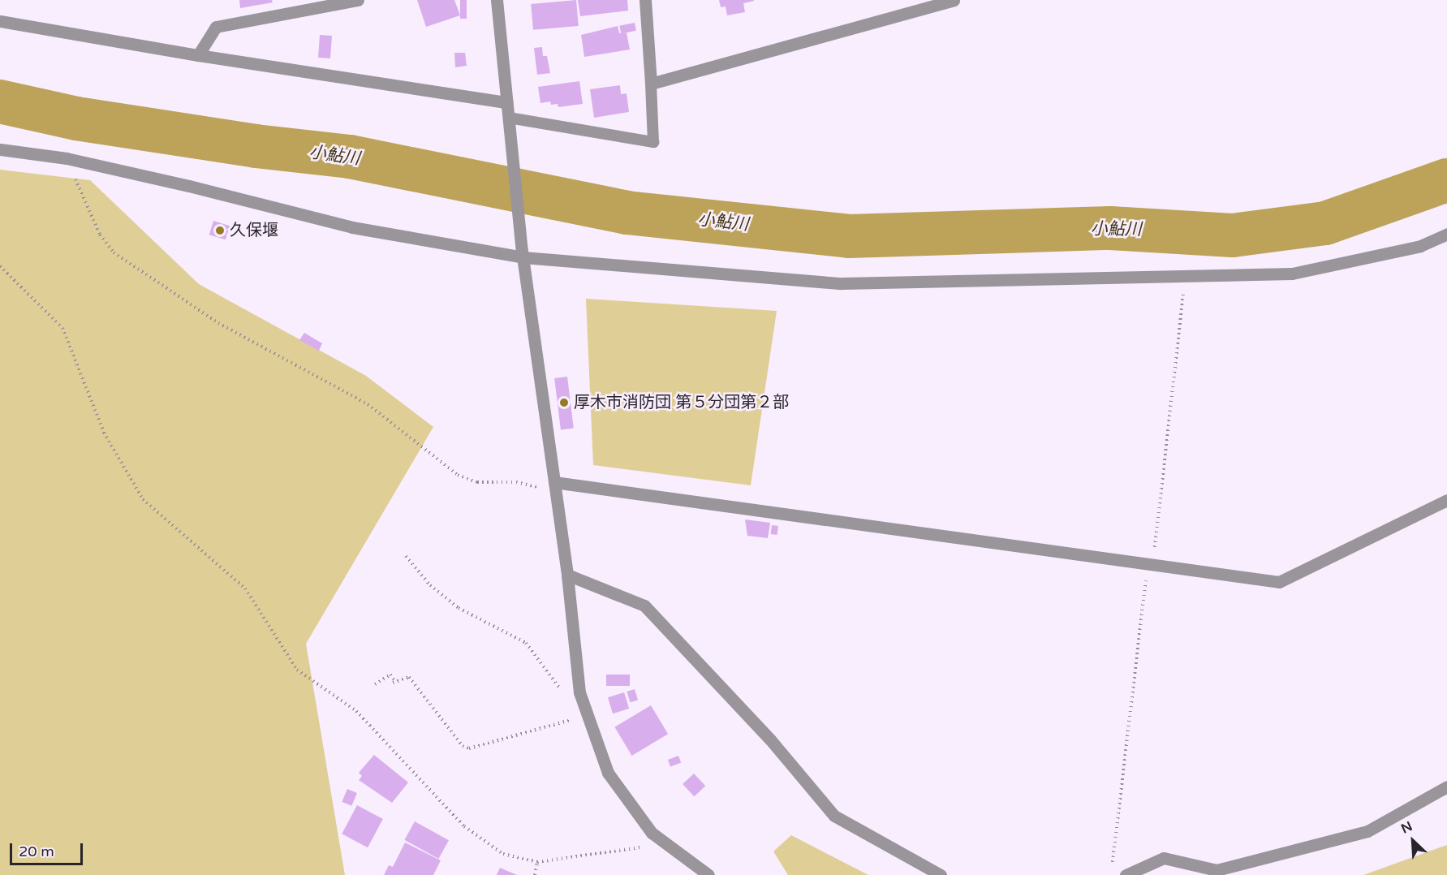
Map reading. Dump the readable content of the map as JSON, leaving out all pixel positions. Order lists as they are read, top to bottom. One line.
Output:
{"water":["小鮎川"],"places":["久保堰","厚木市消防団 第５分団第２部"],"scale_bar":"20 m","north":"top left"}
